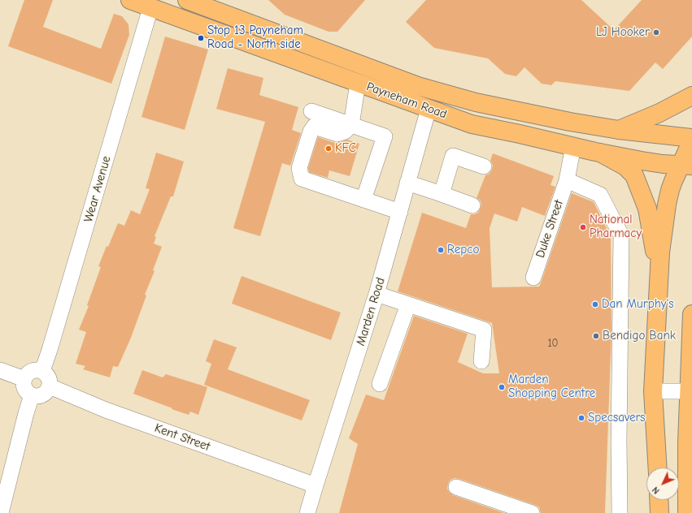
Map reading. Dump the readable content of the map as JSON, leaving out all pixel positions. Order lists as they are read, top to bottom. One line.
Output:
{"streets":{"main road":["Payneham Road"],"street":["Wear Avenue","Duke Street","Marden Road","Kent Street"]},"crossings":[["Payneham Road","Wear Avenue"],["Payneham Road","Duke Street"],["Payneham Road","Marden Road"],["Wear Avenue","Kent Street"],["Marden Road","Kent Street"]],"places":["LJ Hooker","Stop 13 Payneham Road - North side","KFC","National Pharmacy","Repco","Dan Murphy's","Bendigo Bank","Marden Shopping Centre","Specsavers"],"house_numbers":["10"],"north":"bottom left"}
